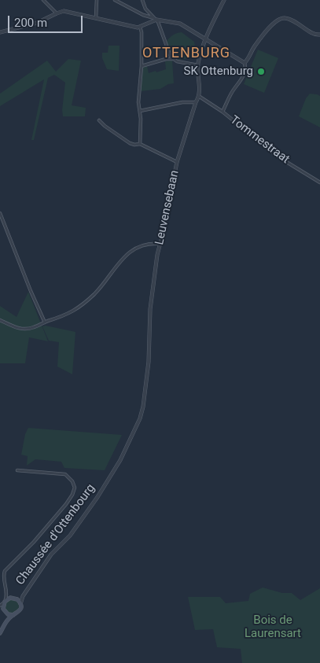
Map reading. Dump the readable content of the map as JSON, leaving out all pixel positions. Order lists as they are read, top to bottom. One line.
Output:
{"streets":{"main road":["Chaussée d'Ottenbourg"],"street":["Tommestraat","Leuvensebaan"]},"crossings":[["Tommestraat","Leuvensebaan"],["Leuvensebaan","Chaussée d'Ottenbourg"]],"districts":["OTTENBURG"],"parks":["Bois de Laurensart"],"places":["SK Ottenburg"],"scale_bar":"200 m"}
